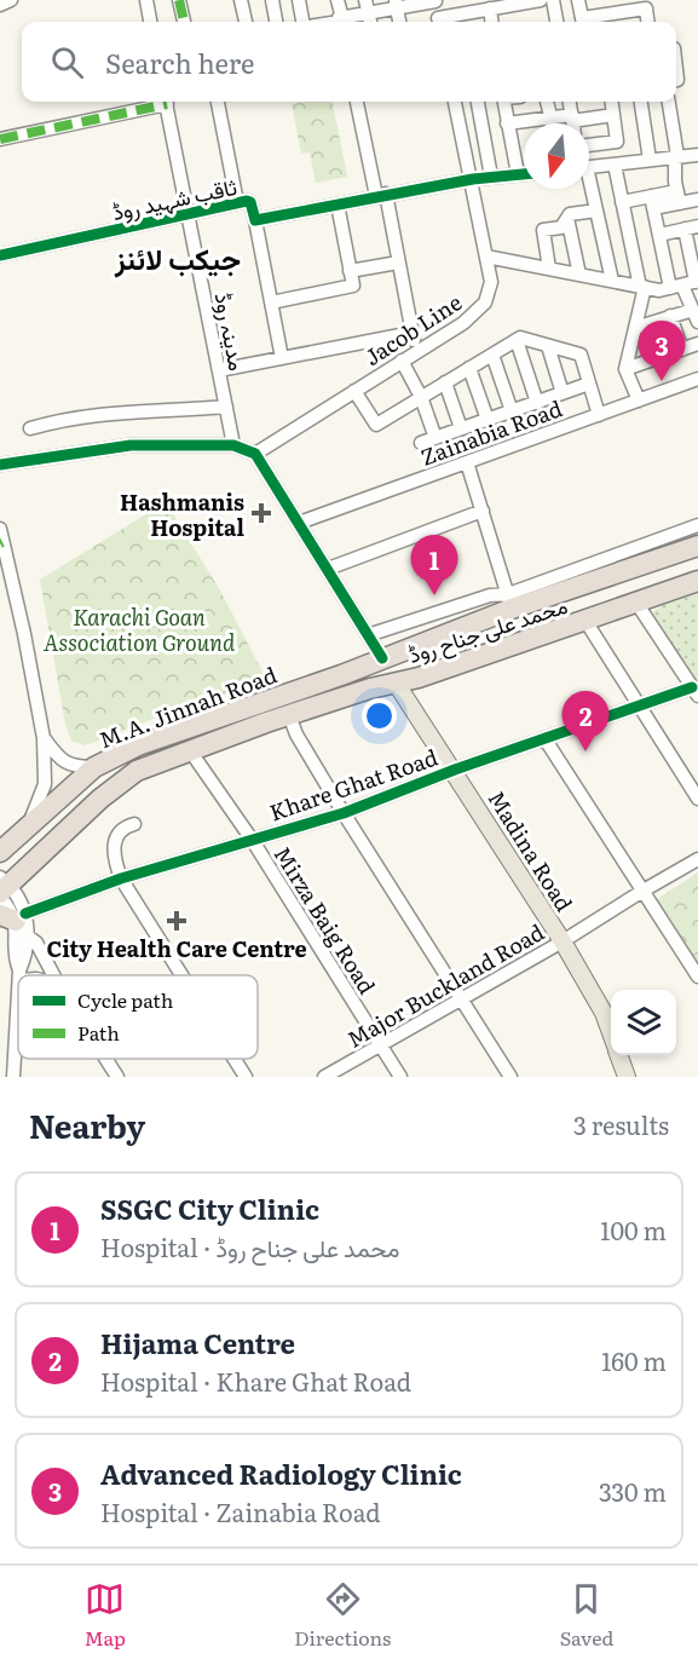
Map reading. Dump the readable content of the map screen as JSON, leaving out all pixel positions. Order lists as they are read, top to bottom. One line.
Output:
{"streets":{"highway":["محمد علی جناح روڈ","M.A. Jinnah Road"],"main road":["Madina Road"],"street":["ثاقب شہید روڈ","Jacob Line","مدینہ روڈ","Zainabia Road","Khare Ghat Road","Mirza Baig Road","Major Buckland Road"]},"crossings":[["ثاقب شہید روڈ","Jacob Line"],["ثاقب شہید روڈ","مدینہ روڈ"],["محمد علی جناح روڈ","M.A. Jinnah Road"],["محمد علی جناح روڈ","Madina Road"],["M.A. Jinnah Road","Mirza Baig Road"],["Khare Ghat Road","Madina Road"],["Khare Ghat Road","Mirza Baig Road"],["Madina Road","Major Buckland Road"],["Mirza Baig Road","Major Buckland Road"]],"districts":["جیکب لائنز"],"parks":["Karachi Goan Association Ground"],"places":{"health":["Hashmanis Hospital","City Health Care Centre"]},"legend":["Cycle path","Path"],"north":"bottom","page":{"search":"Search here","pins":["3","1","2"],"heading":["Nearby","3 results"],"list":[{"mark":"1","name":"SSGC City Clinic","note":"Hospital · محمد علی جناح روڈ","value":"100 m"},{"mark":"2","name":"Hijama Centre","note":"Hospital · Khare Ghat Road","value":"160 m"},{"mark":"3","name":"Advanced Radiology Clinic","note":"Hospital · Zainabia Road","value":"330 m"}],"nav":["Map","Directions","Saved"]}}
